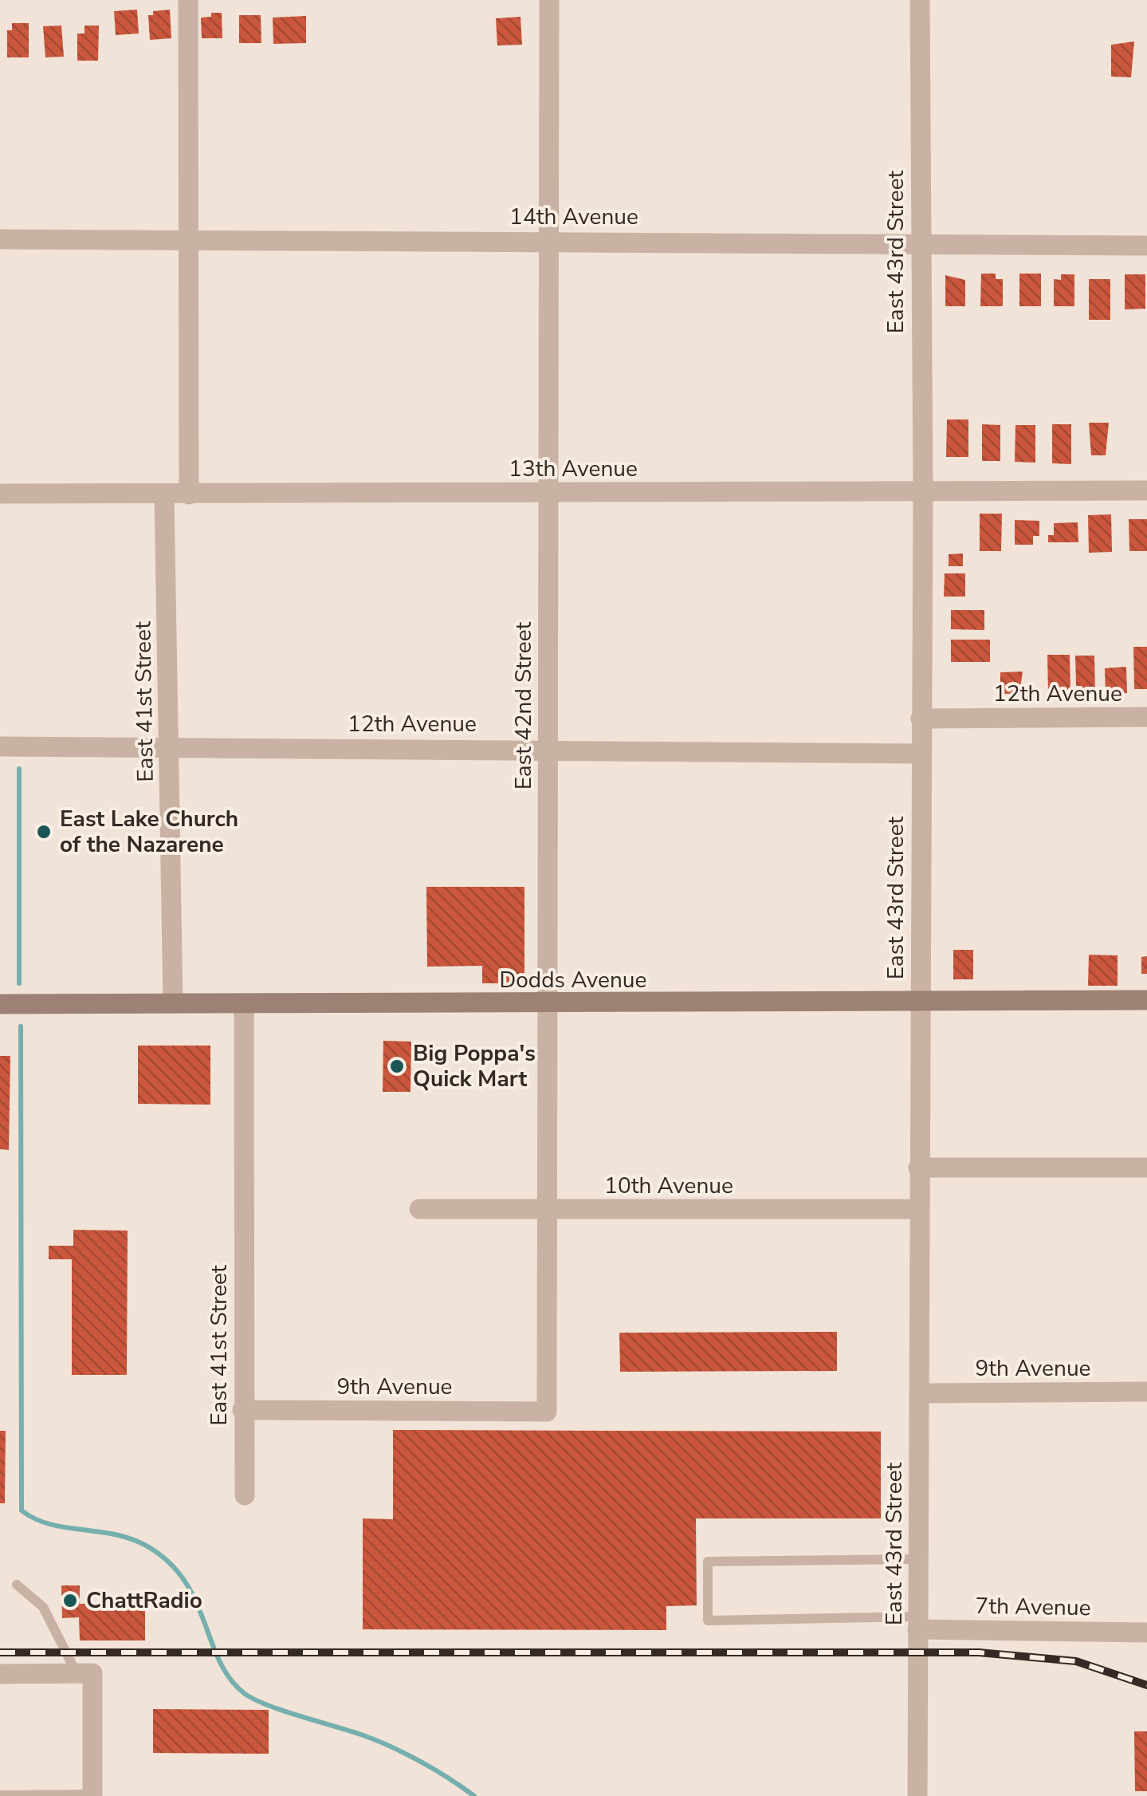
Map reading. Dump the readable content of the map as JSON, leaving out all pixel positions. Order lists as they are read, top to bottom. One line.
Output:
{"streets":{"street":["14th Avenue","East 43rd Street","13th Avenue","12th Avenue","East 41st Street","East 42nd Street","Dodds Avenue","10th Avenue","9th Avenue","7th Avenue"]},"crossings":[["14th Avenue","East 43rd Street"],["14th Avenue","East 42nd Street"],["East 43rd Street","13th Avenue"],["East 43rd Street","12th Avenue"],["East 43rd Street","Dodds Avenue"],["East 43rd Street","10th Avenue"],["East 43rd Street","9th Avenue"],["East 43rd Street","7th Avenue"],["13th Avenue","East 41st Street"],["13th Avenue","East 42nd Street"],["12th Avenue","East 41st Street"],["12th Avenue","East 42nd Street"],["East 41st Street","Dodds Avenue"],["East 41st Street","9th Avenue"],["East 42nd Street","Dodds Avenue"],["East 42nd Street","10th Avenue"],["East 42nd Street","9th Avenue"]],"places":["East Lake Church of the Nazarene","Big Poppa's Quick Mart","ChattRadio"]}
